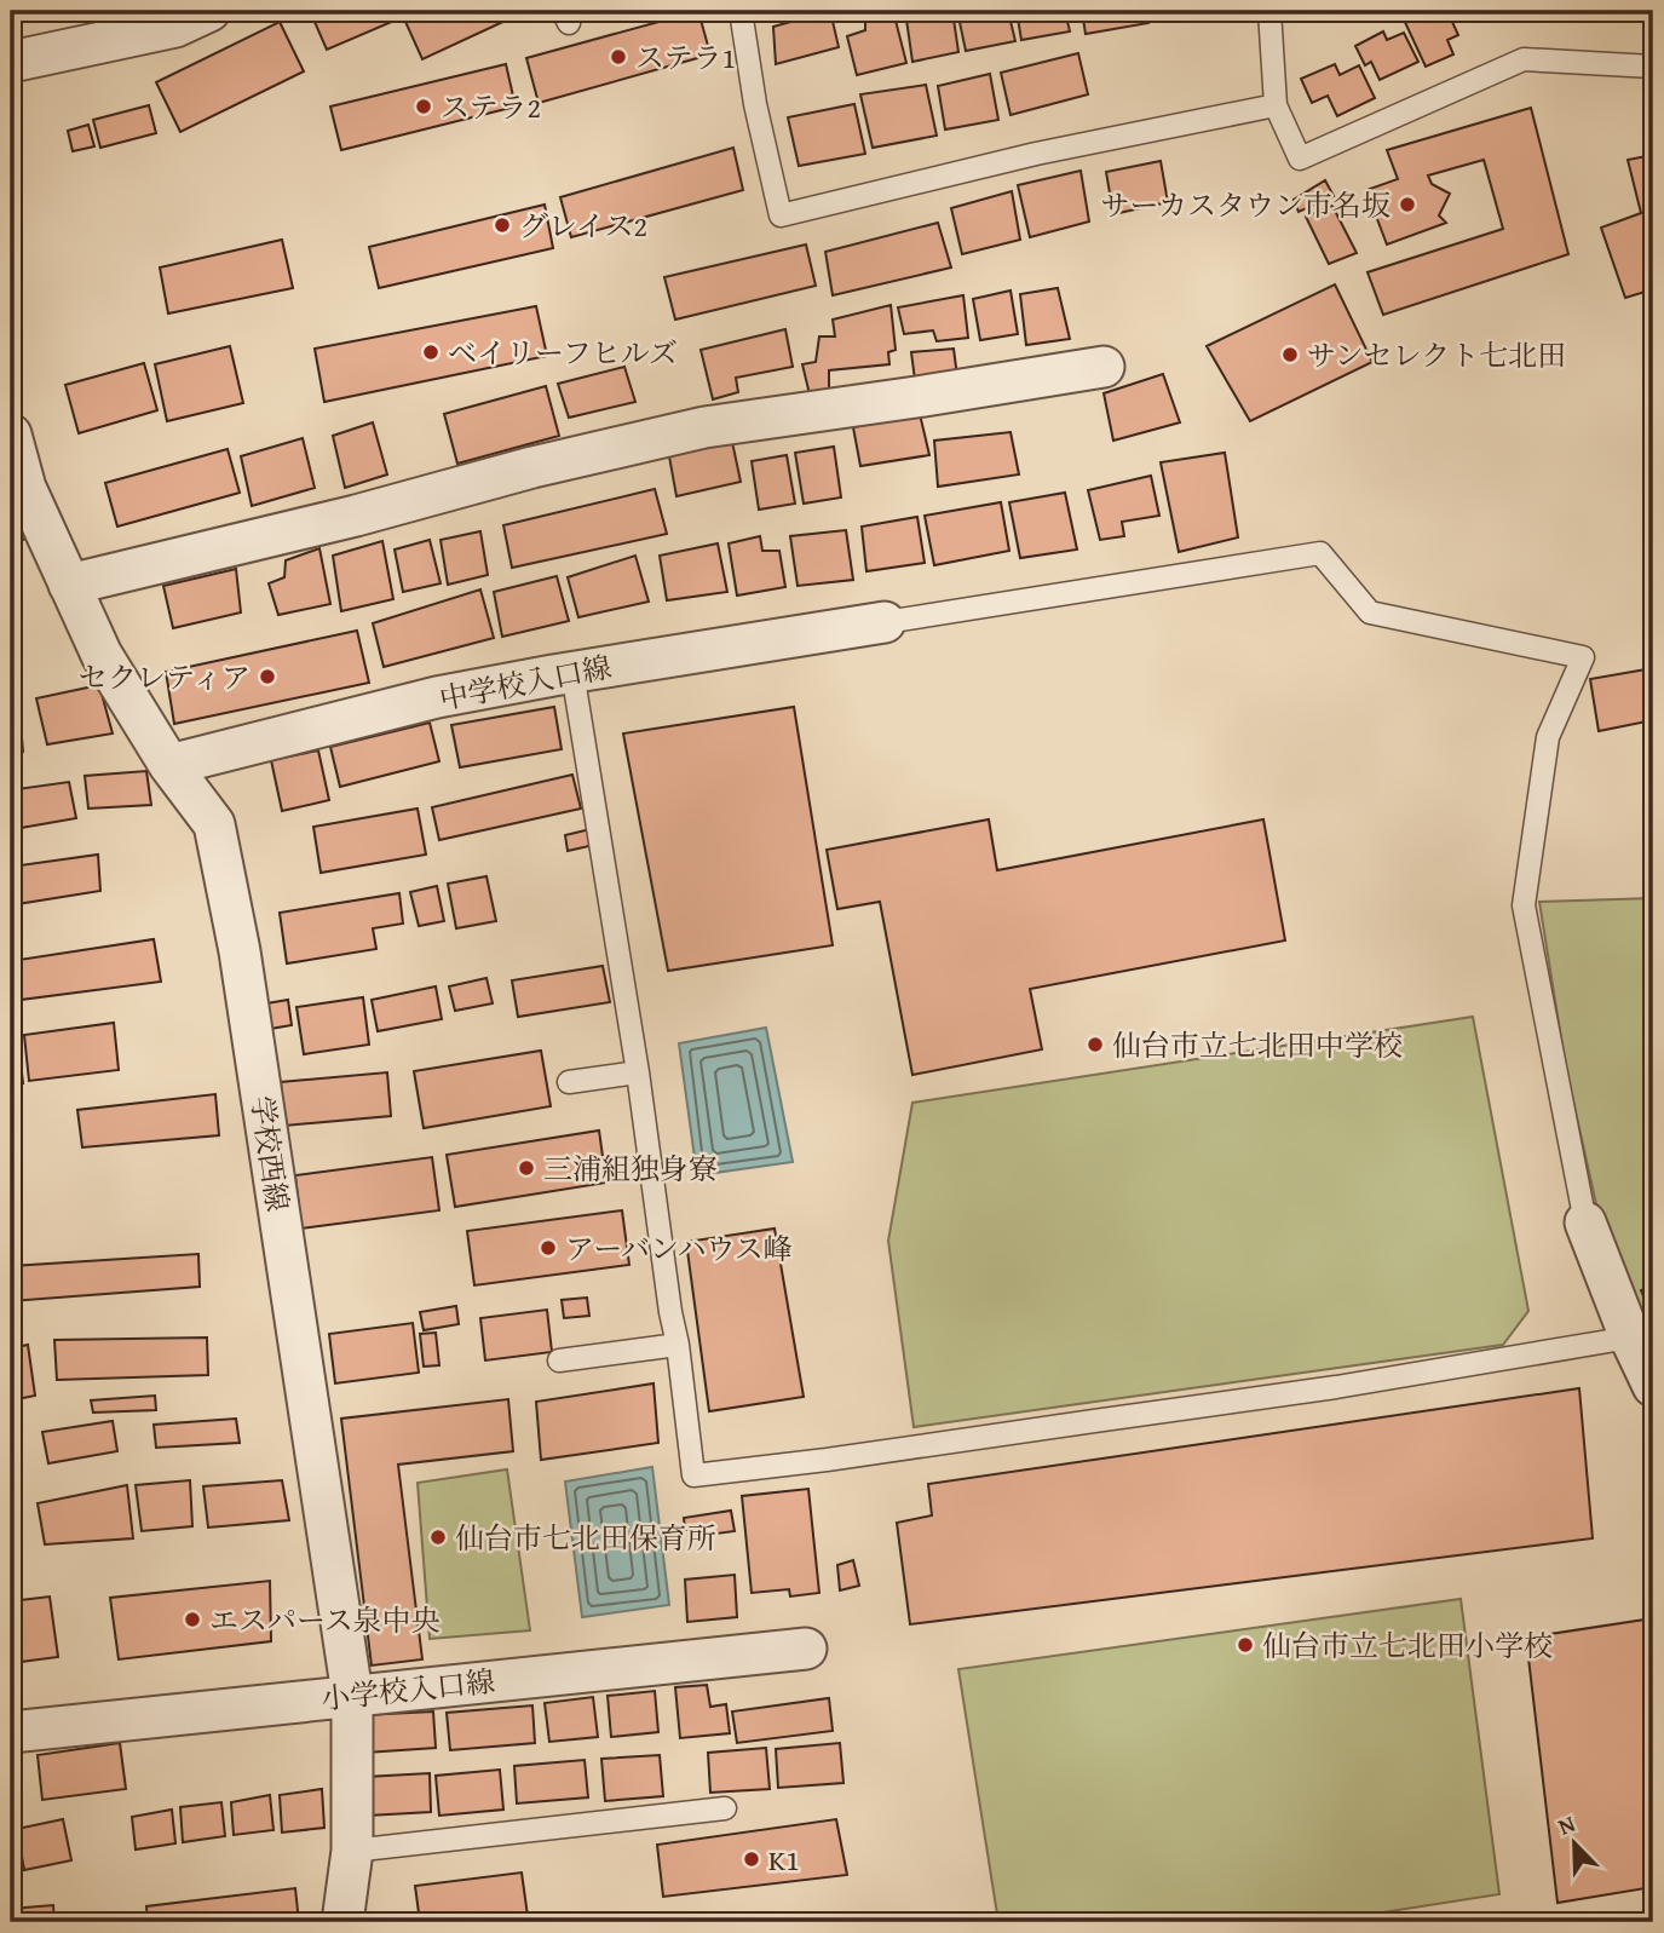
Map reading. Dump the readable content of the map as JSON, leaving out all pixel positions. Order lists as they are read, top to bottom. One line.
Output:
{"streets":{"street":["中学校入口線","学校西線","小学校入口線"]},"crossings":[["中学校入口線","学校西線"],["学校西線","小学校入口線"]],"places":["ステラ1","ステラ2","サーカスタウン市名坂","グレイス2","ベイリーフヒルズ","サンセレクト七北田","セクレティア","仙台市立七北田中学校","三浦組独身寮","アーバンハウス峰","仙台市七北田保育所","エスパース泉中央","仙台市立七北田小学校","K1"],"north":"top left"}
